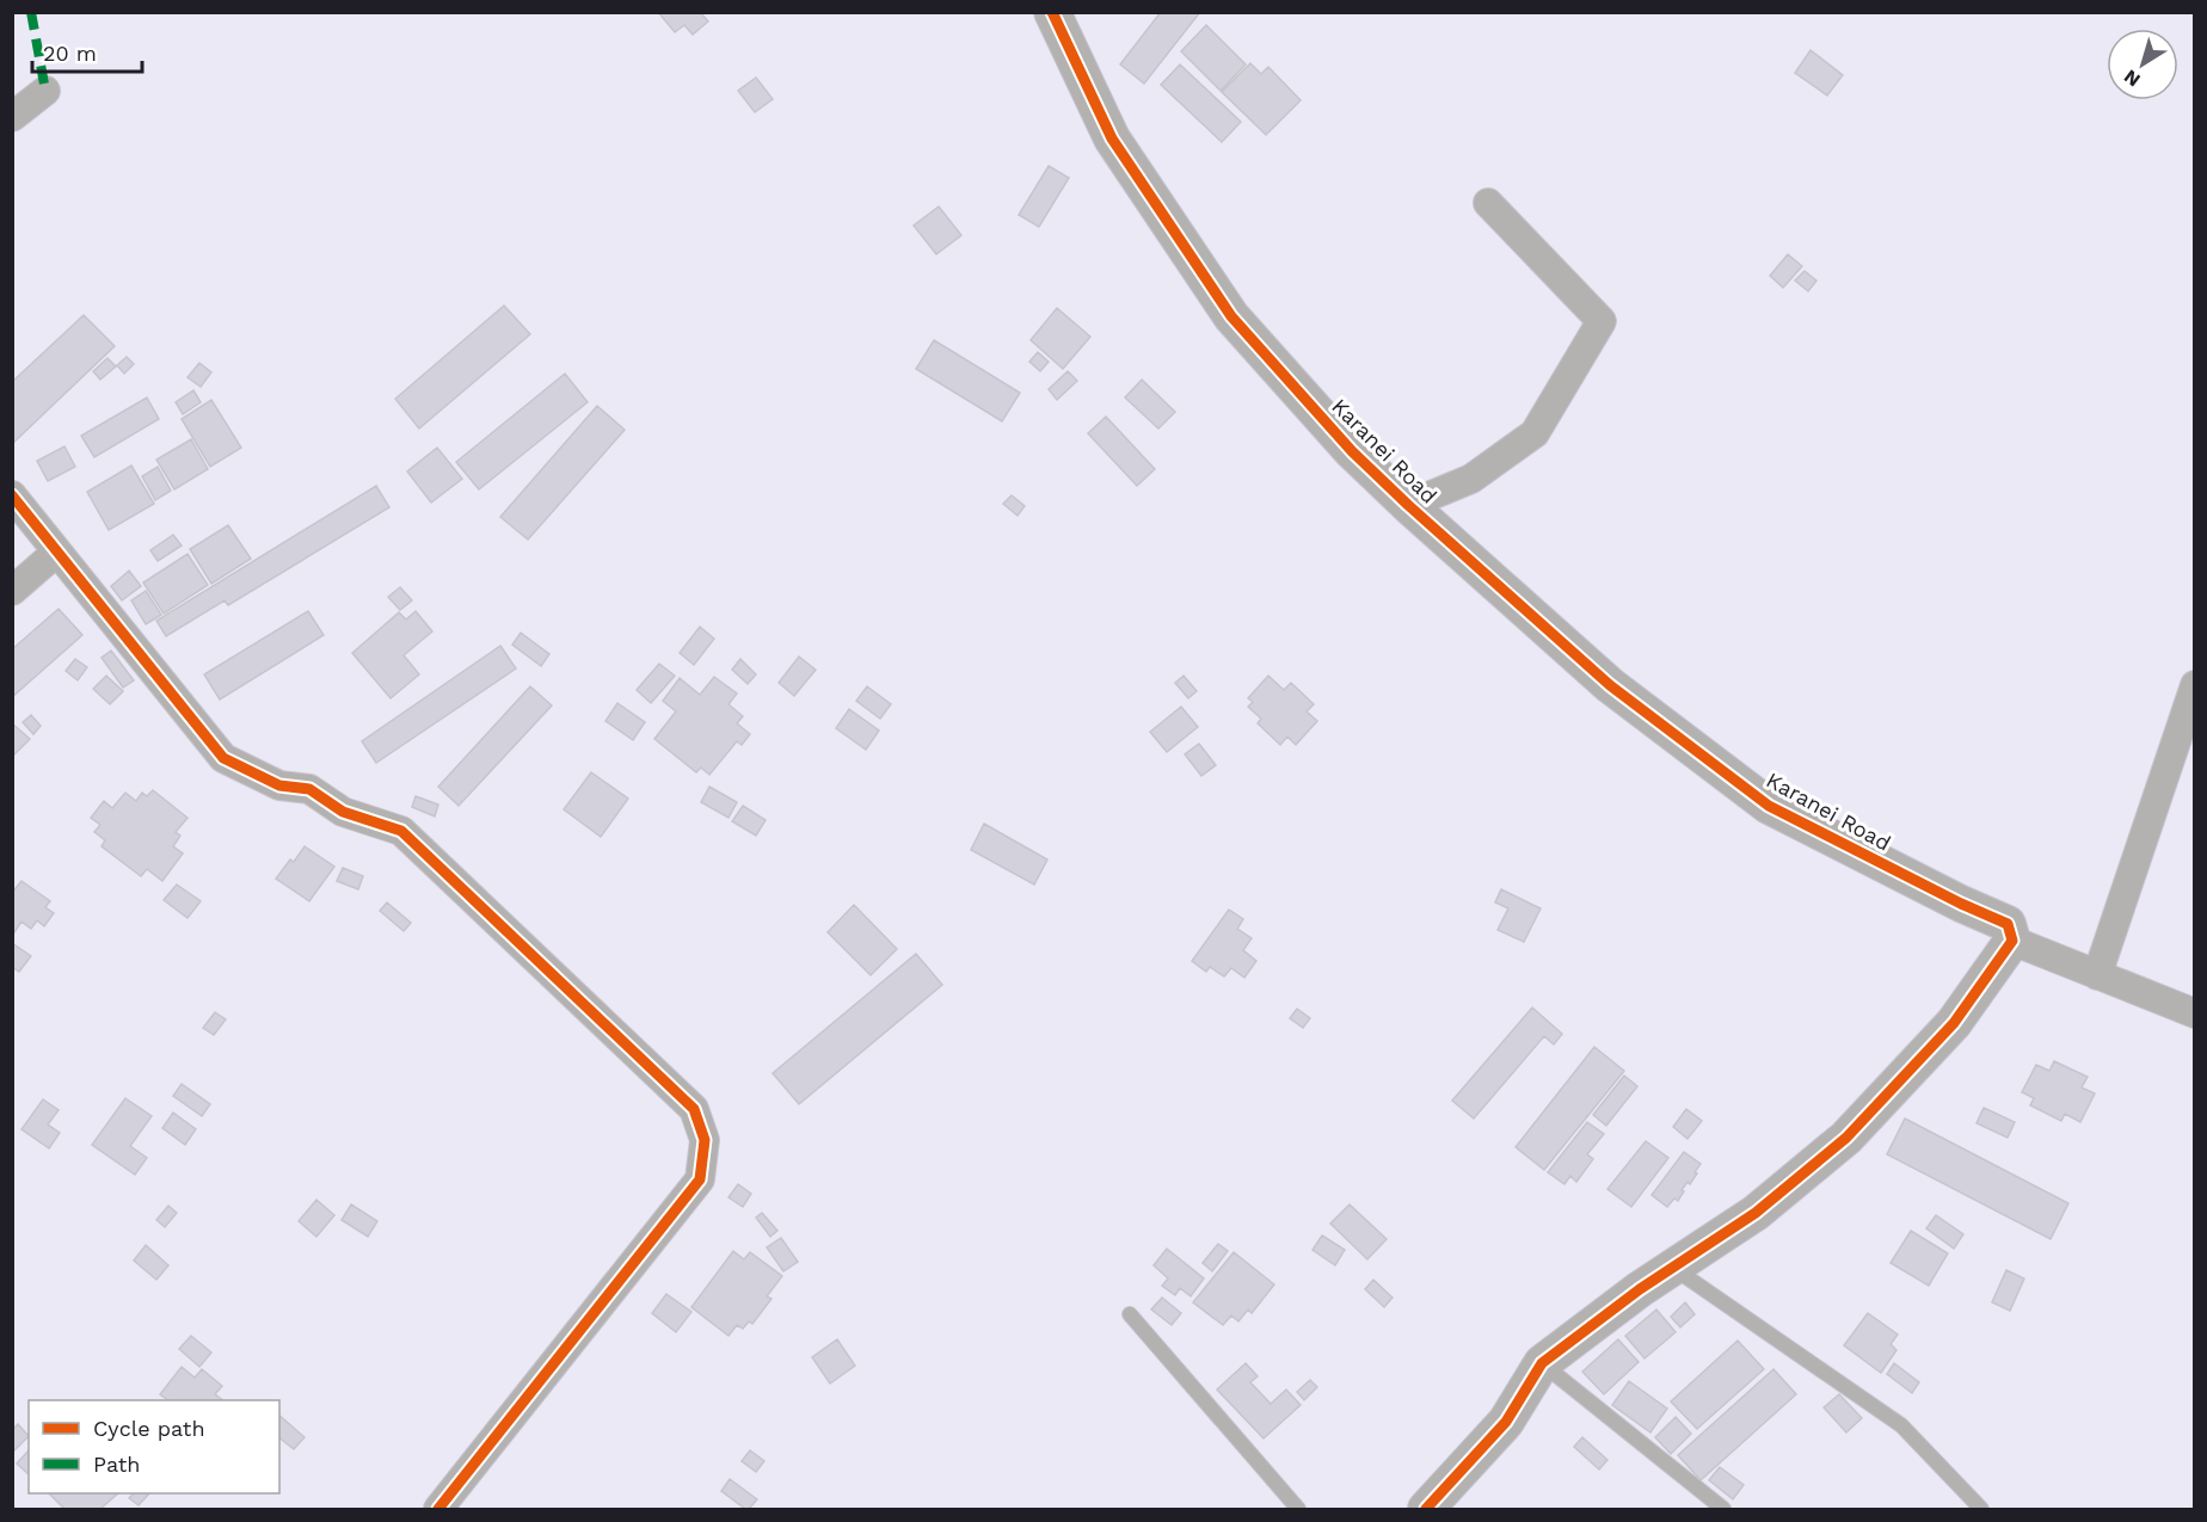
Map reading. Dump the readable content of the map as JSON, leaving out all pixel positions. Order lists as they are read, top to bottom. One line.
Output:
{"streets":{"street":["Karanei Road"]},"legend":["Cycle path","Path"],"scale_bar":"20 m","north":"bottom left"}
